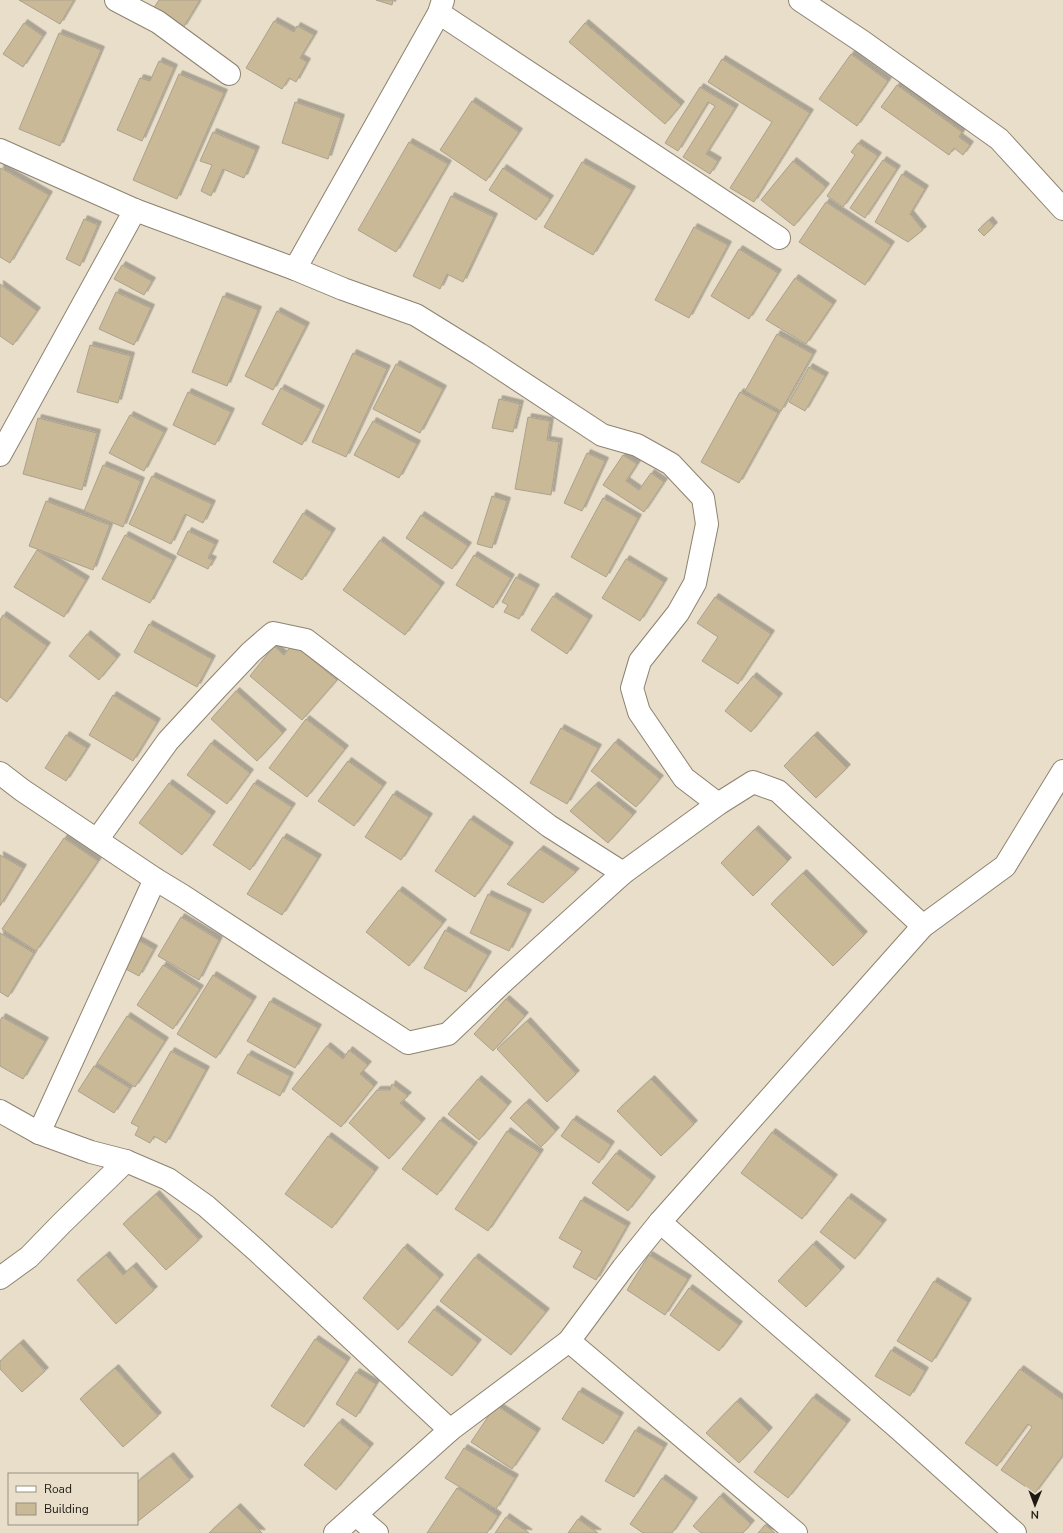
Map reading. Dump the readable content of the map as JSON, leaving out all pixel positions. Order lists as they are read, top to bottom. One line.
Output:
{"legend":["Road","Building"],"north":"bottom"}
